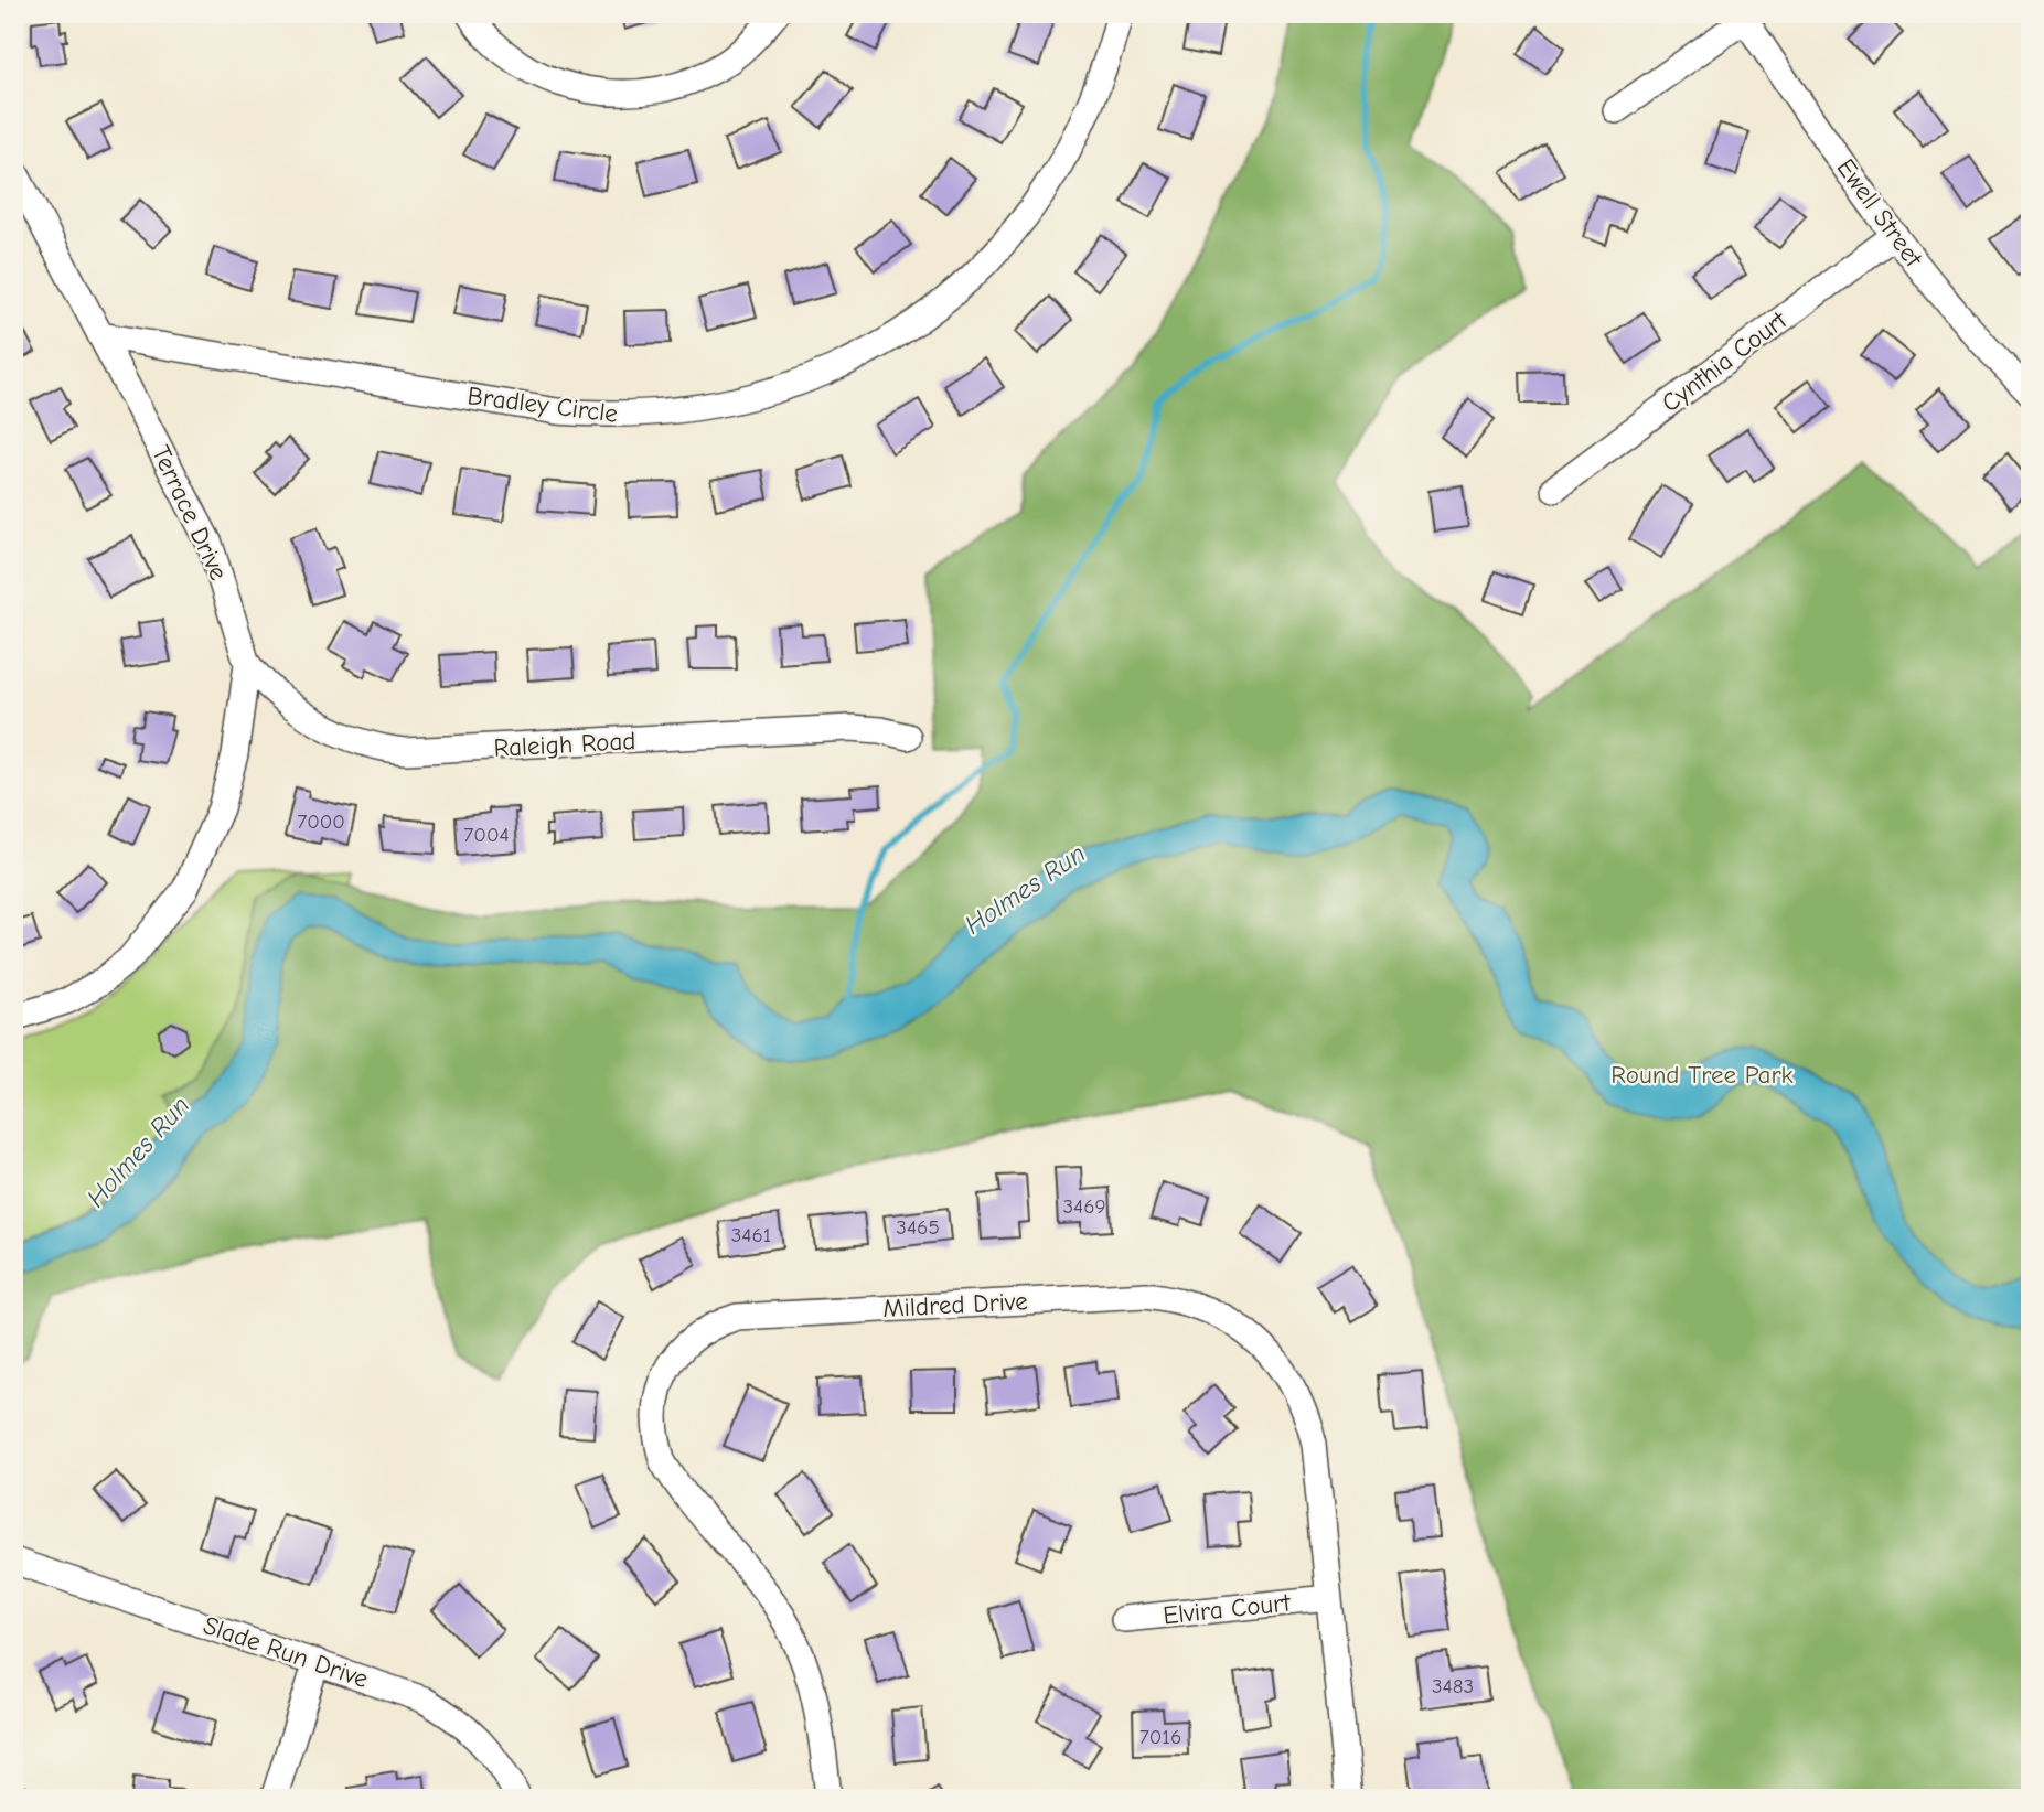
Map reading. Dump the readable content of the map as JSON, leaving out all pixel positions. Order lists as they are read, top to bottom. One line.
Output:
{"streets":{"street":["Ewell Street","Cynthia Court","Bradley Circle","Terrace Drive","Raleigh Road","Mildred Drive","Elvira Court","Slade Run Drive"]},"crossings":[["Ewell Street","Cynthia Court"],["Bradley Circle","Terrace Drive"],["Terrace Drive","Raleigh Road"],["Mildred Drive","Elvira Court"]],"water":["Holmes Run"],"parks":["Round Tree Park"],"house_numbers":["7000","7004","3469","3465","3461","3483","7016"]}
